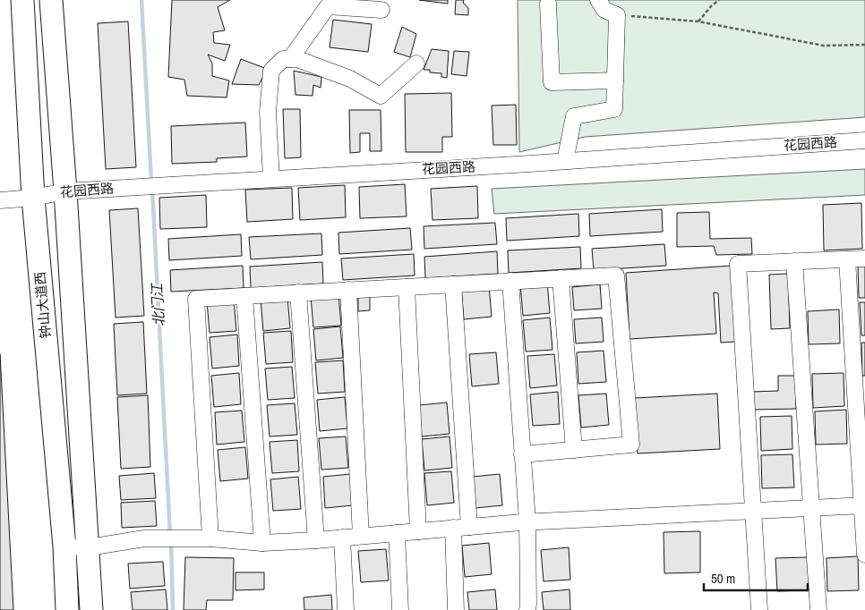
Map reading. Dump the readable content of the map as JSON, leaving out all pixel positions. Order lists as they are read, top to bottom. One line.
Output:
{"streets":{"highway":["钟山大道西"],"street":["花园西路"]},"crossings":[["花园西路","钟山大道西"]],"water":["北门江"],"scale_bar":"50 m"}
